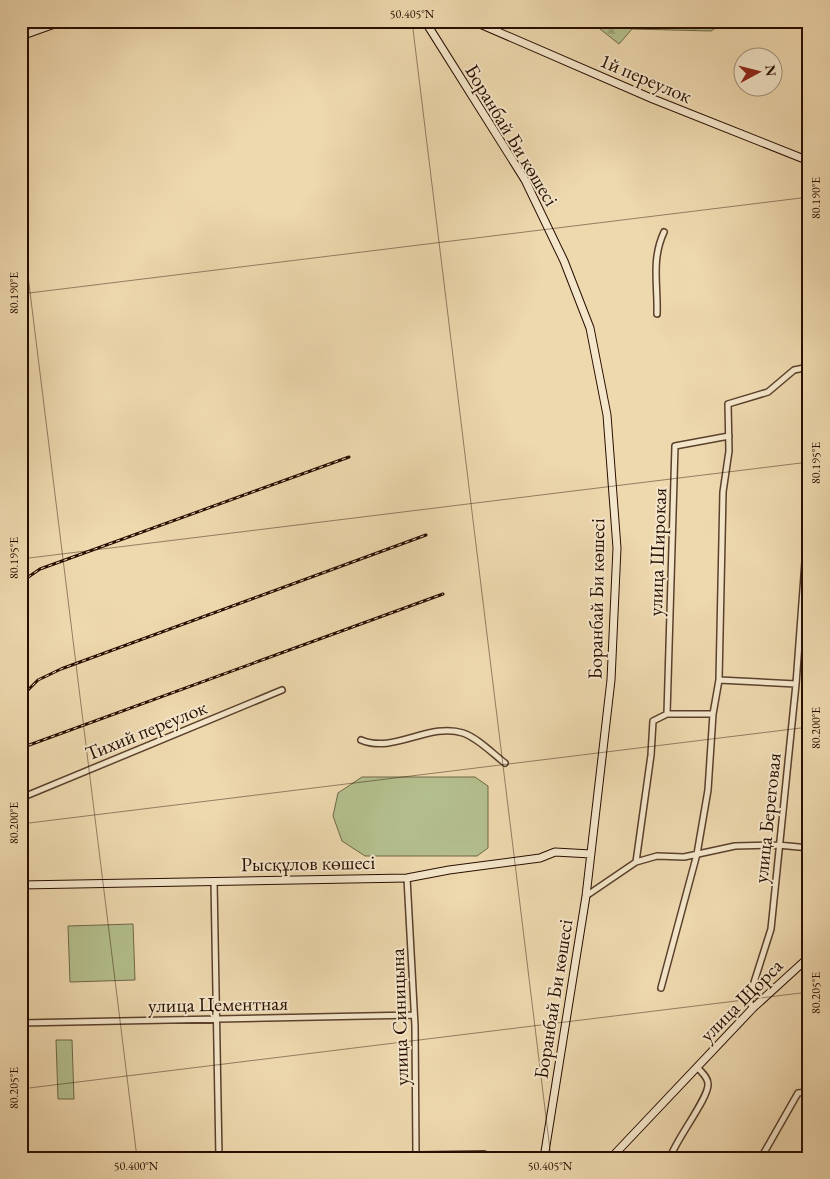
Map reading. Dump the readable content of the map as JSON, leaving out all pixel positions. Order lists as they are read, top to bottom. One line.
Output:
{"streets":{"main road":["1й переулок","Боранбай Би көшесі","Рысқұлов көшесі","улица Щорса"],"street":["улица Широкая","Тихий переулок","улица Береговая","улица Цементная","улица Синицына"]},"crossings":[["Боранбай Би көшесі","Рысқұлов көшесі"],["улица Береговая","улица Щорса"],["Рысқұлов көшесі","улица Синицына"],["улица Цементная","улица Синицына"]],"north":"right","coordinates":["50.405°N","80.190°E","80.195°E","80.200°E","80.205°E","50.400°N"]}
